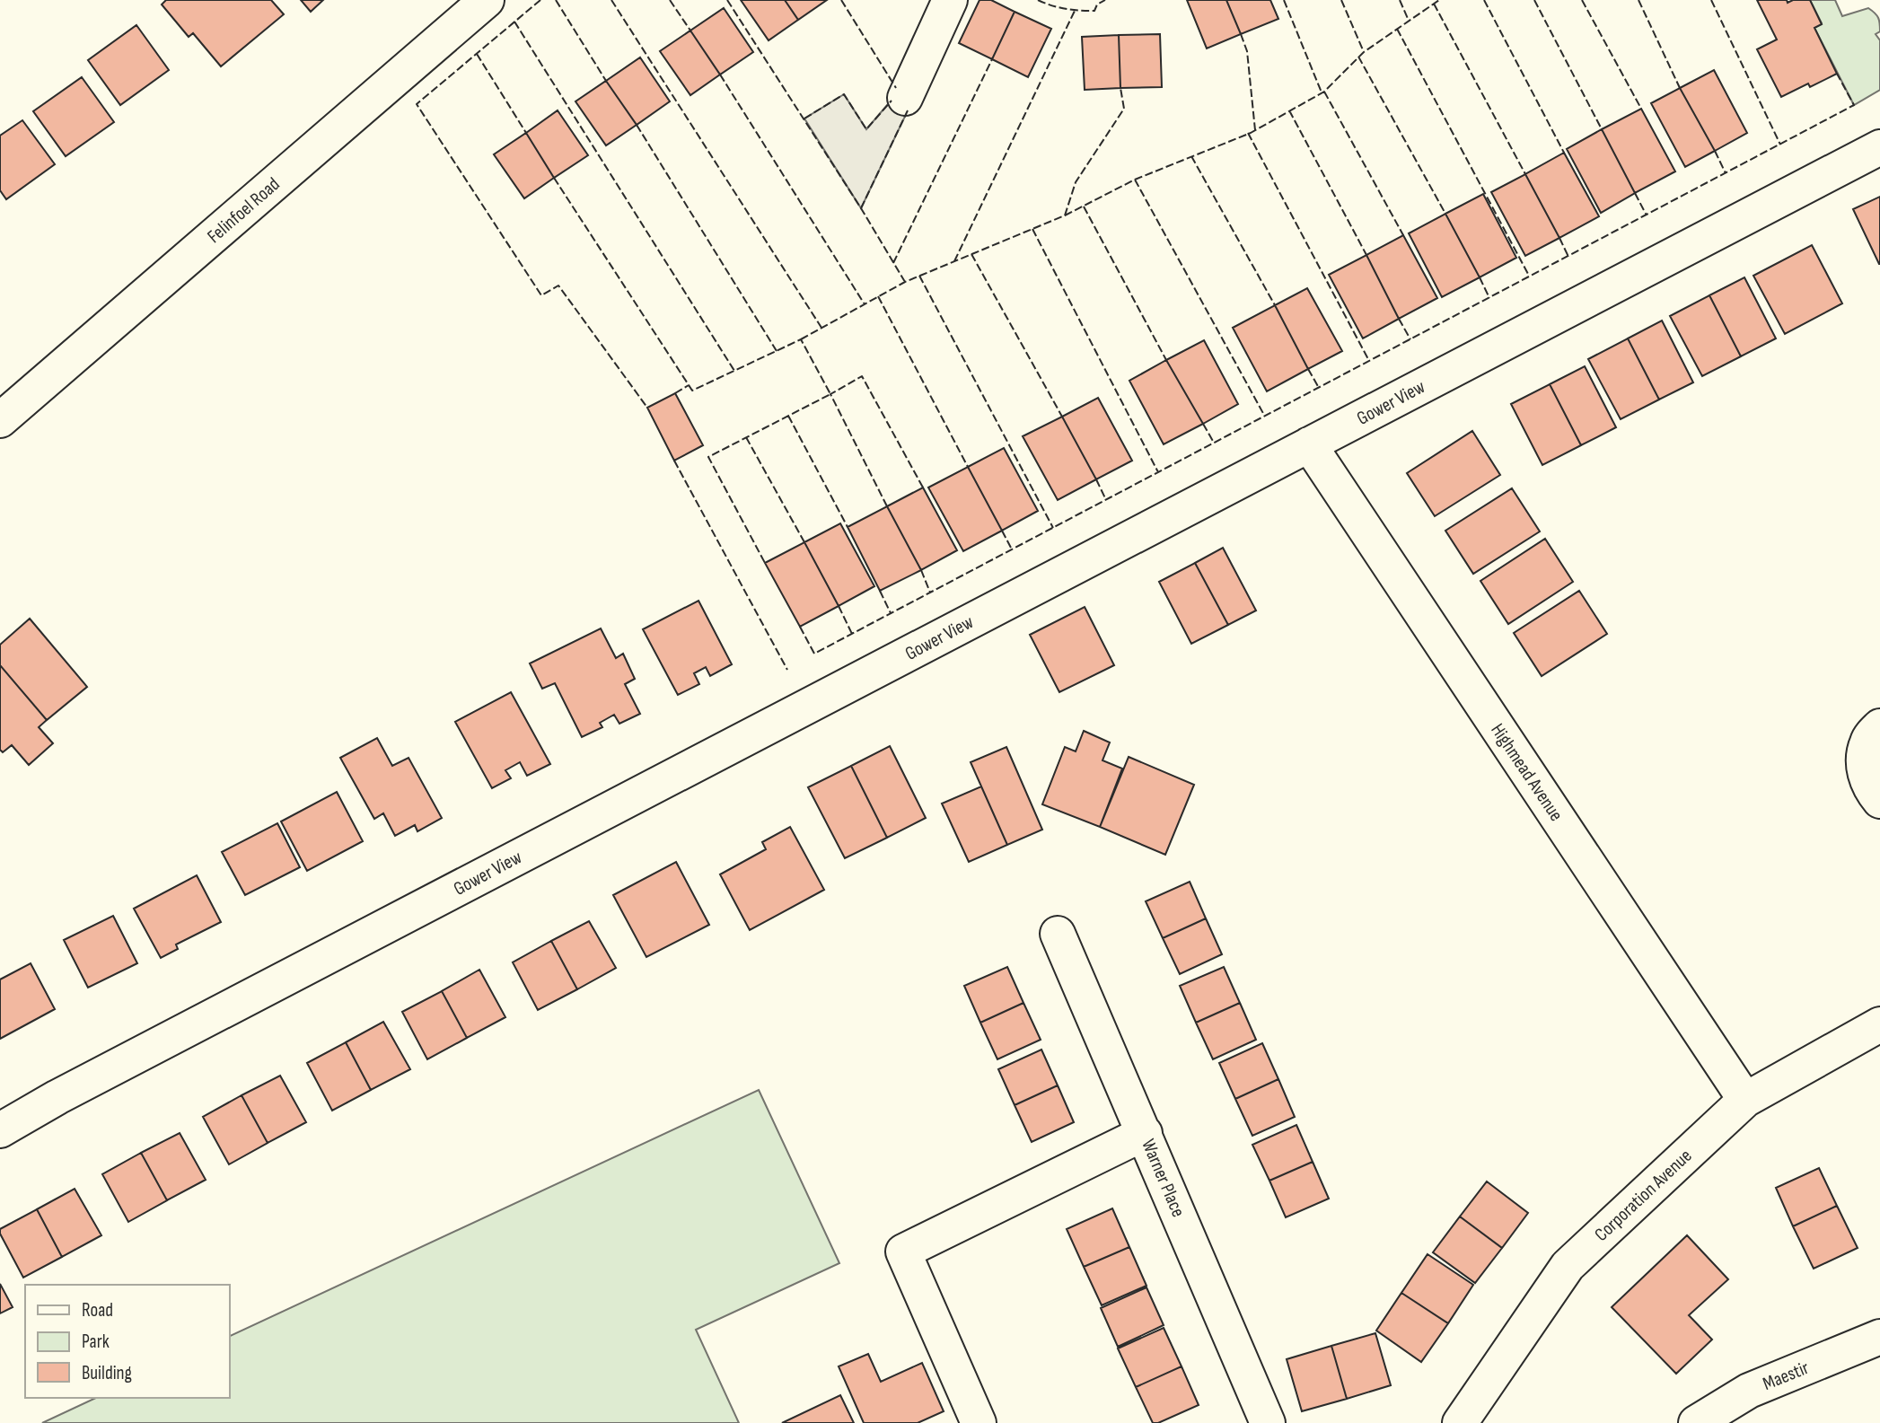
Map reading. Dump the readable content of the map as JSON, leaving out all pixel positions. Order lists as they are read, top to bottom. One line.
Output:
{"streets":{"street":["Felinfoel Road","Gower View","Highmead Avenue","Warner Place","Corporation Avenue","Maestir"]},"crossings":[["Gower View","Highmead Avenue"],["Highmead Avenue","Corporation Avenue"]],"legend":["Road","Park","Building"]}
